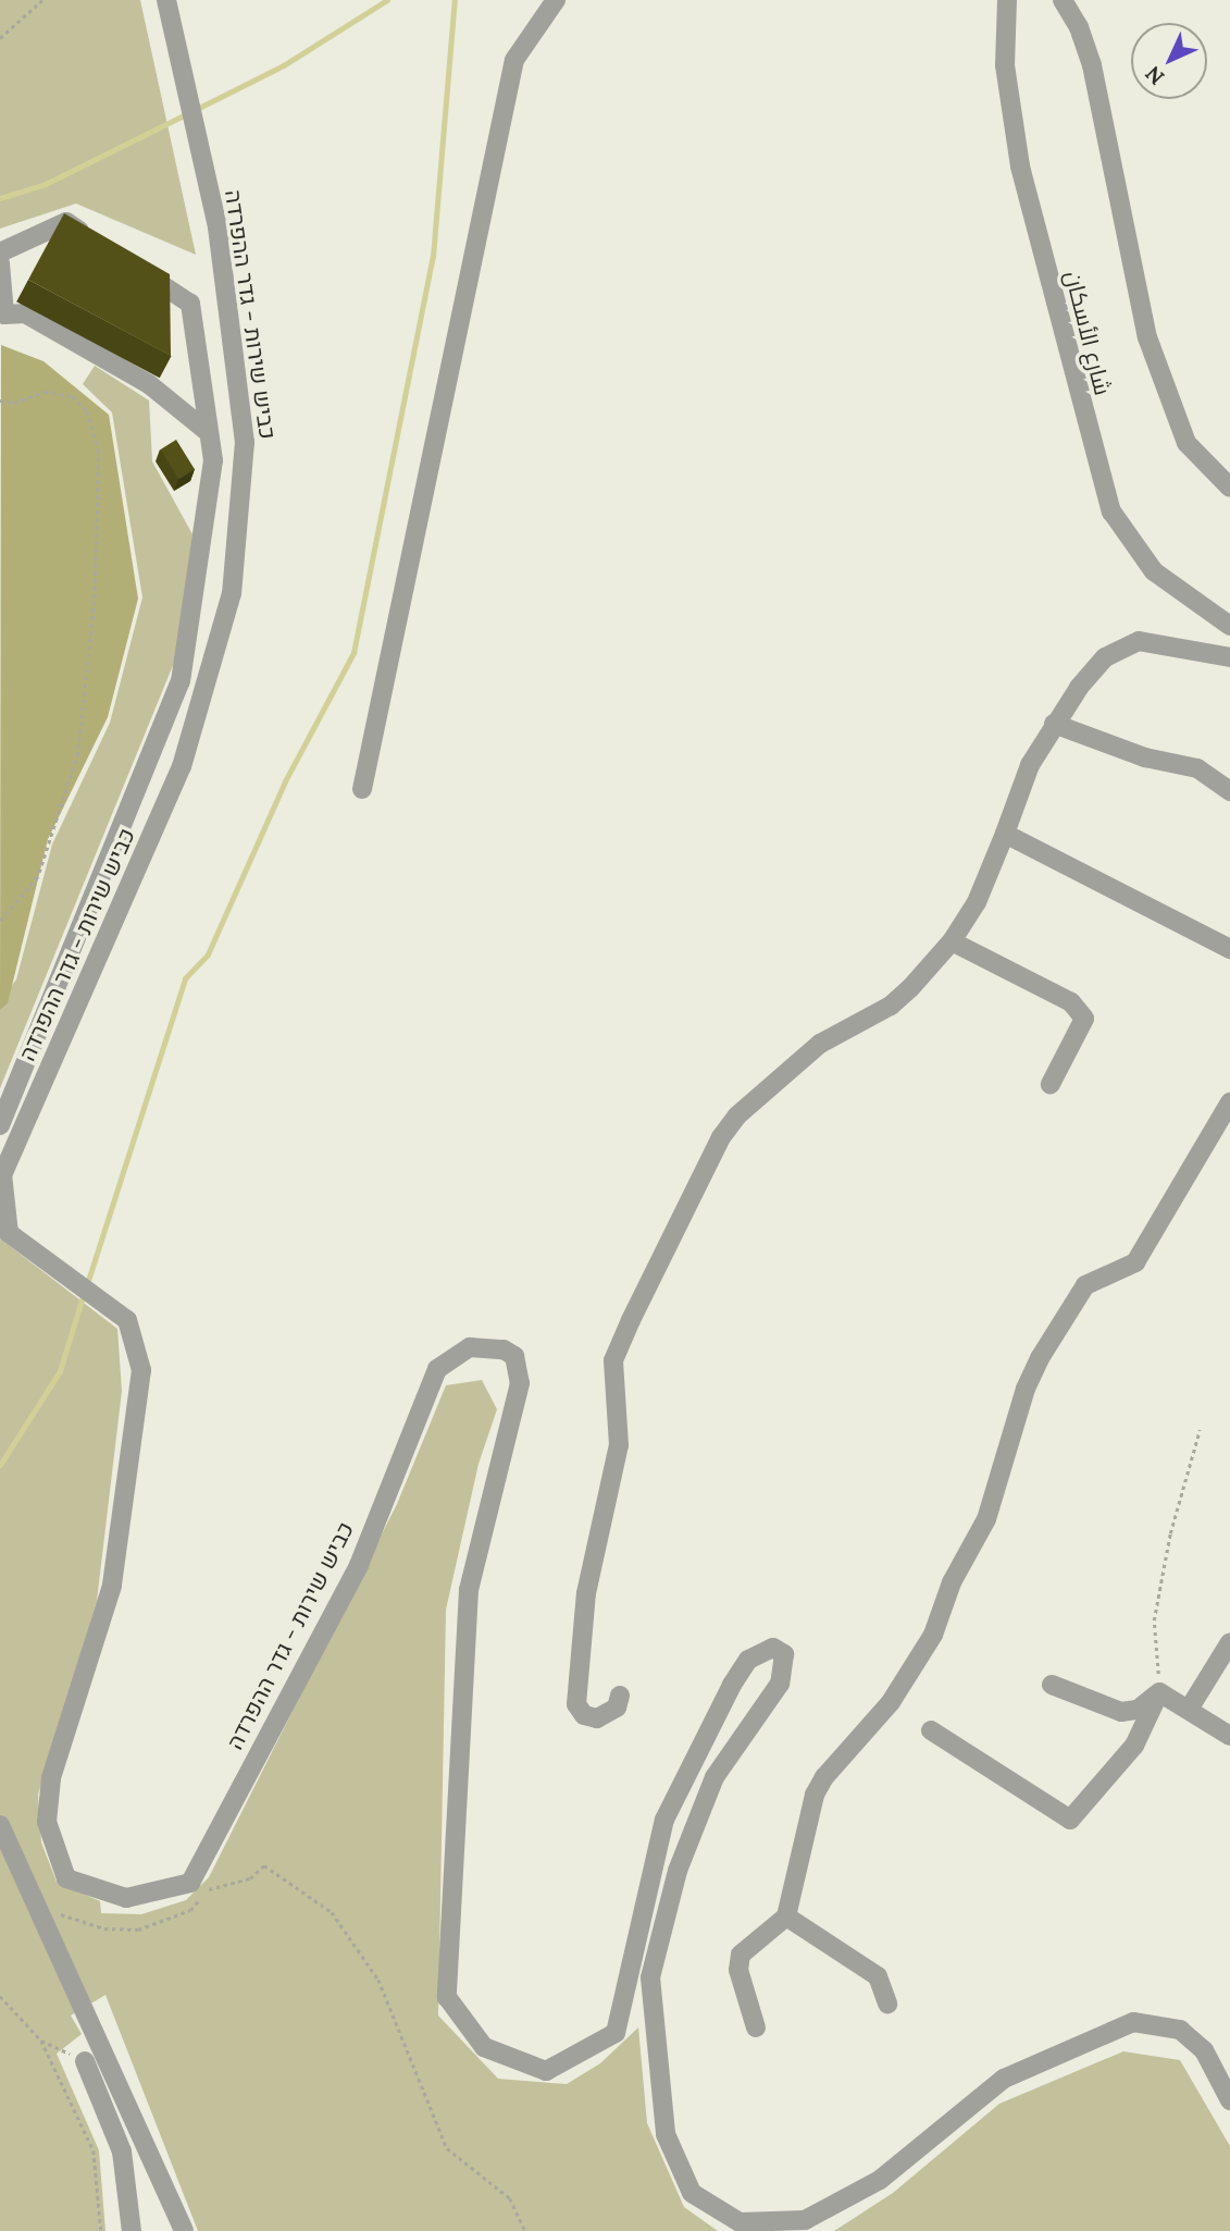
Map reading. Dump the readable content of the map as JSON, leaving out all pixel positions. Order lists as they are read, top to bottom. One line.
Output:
{"streets":{"street":["כביש שירות - גדר ההפרדה","شارع الأسكان"]},"north":"bottom left"}
